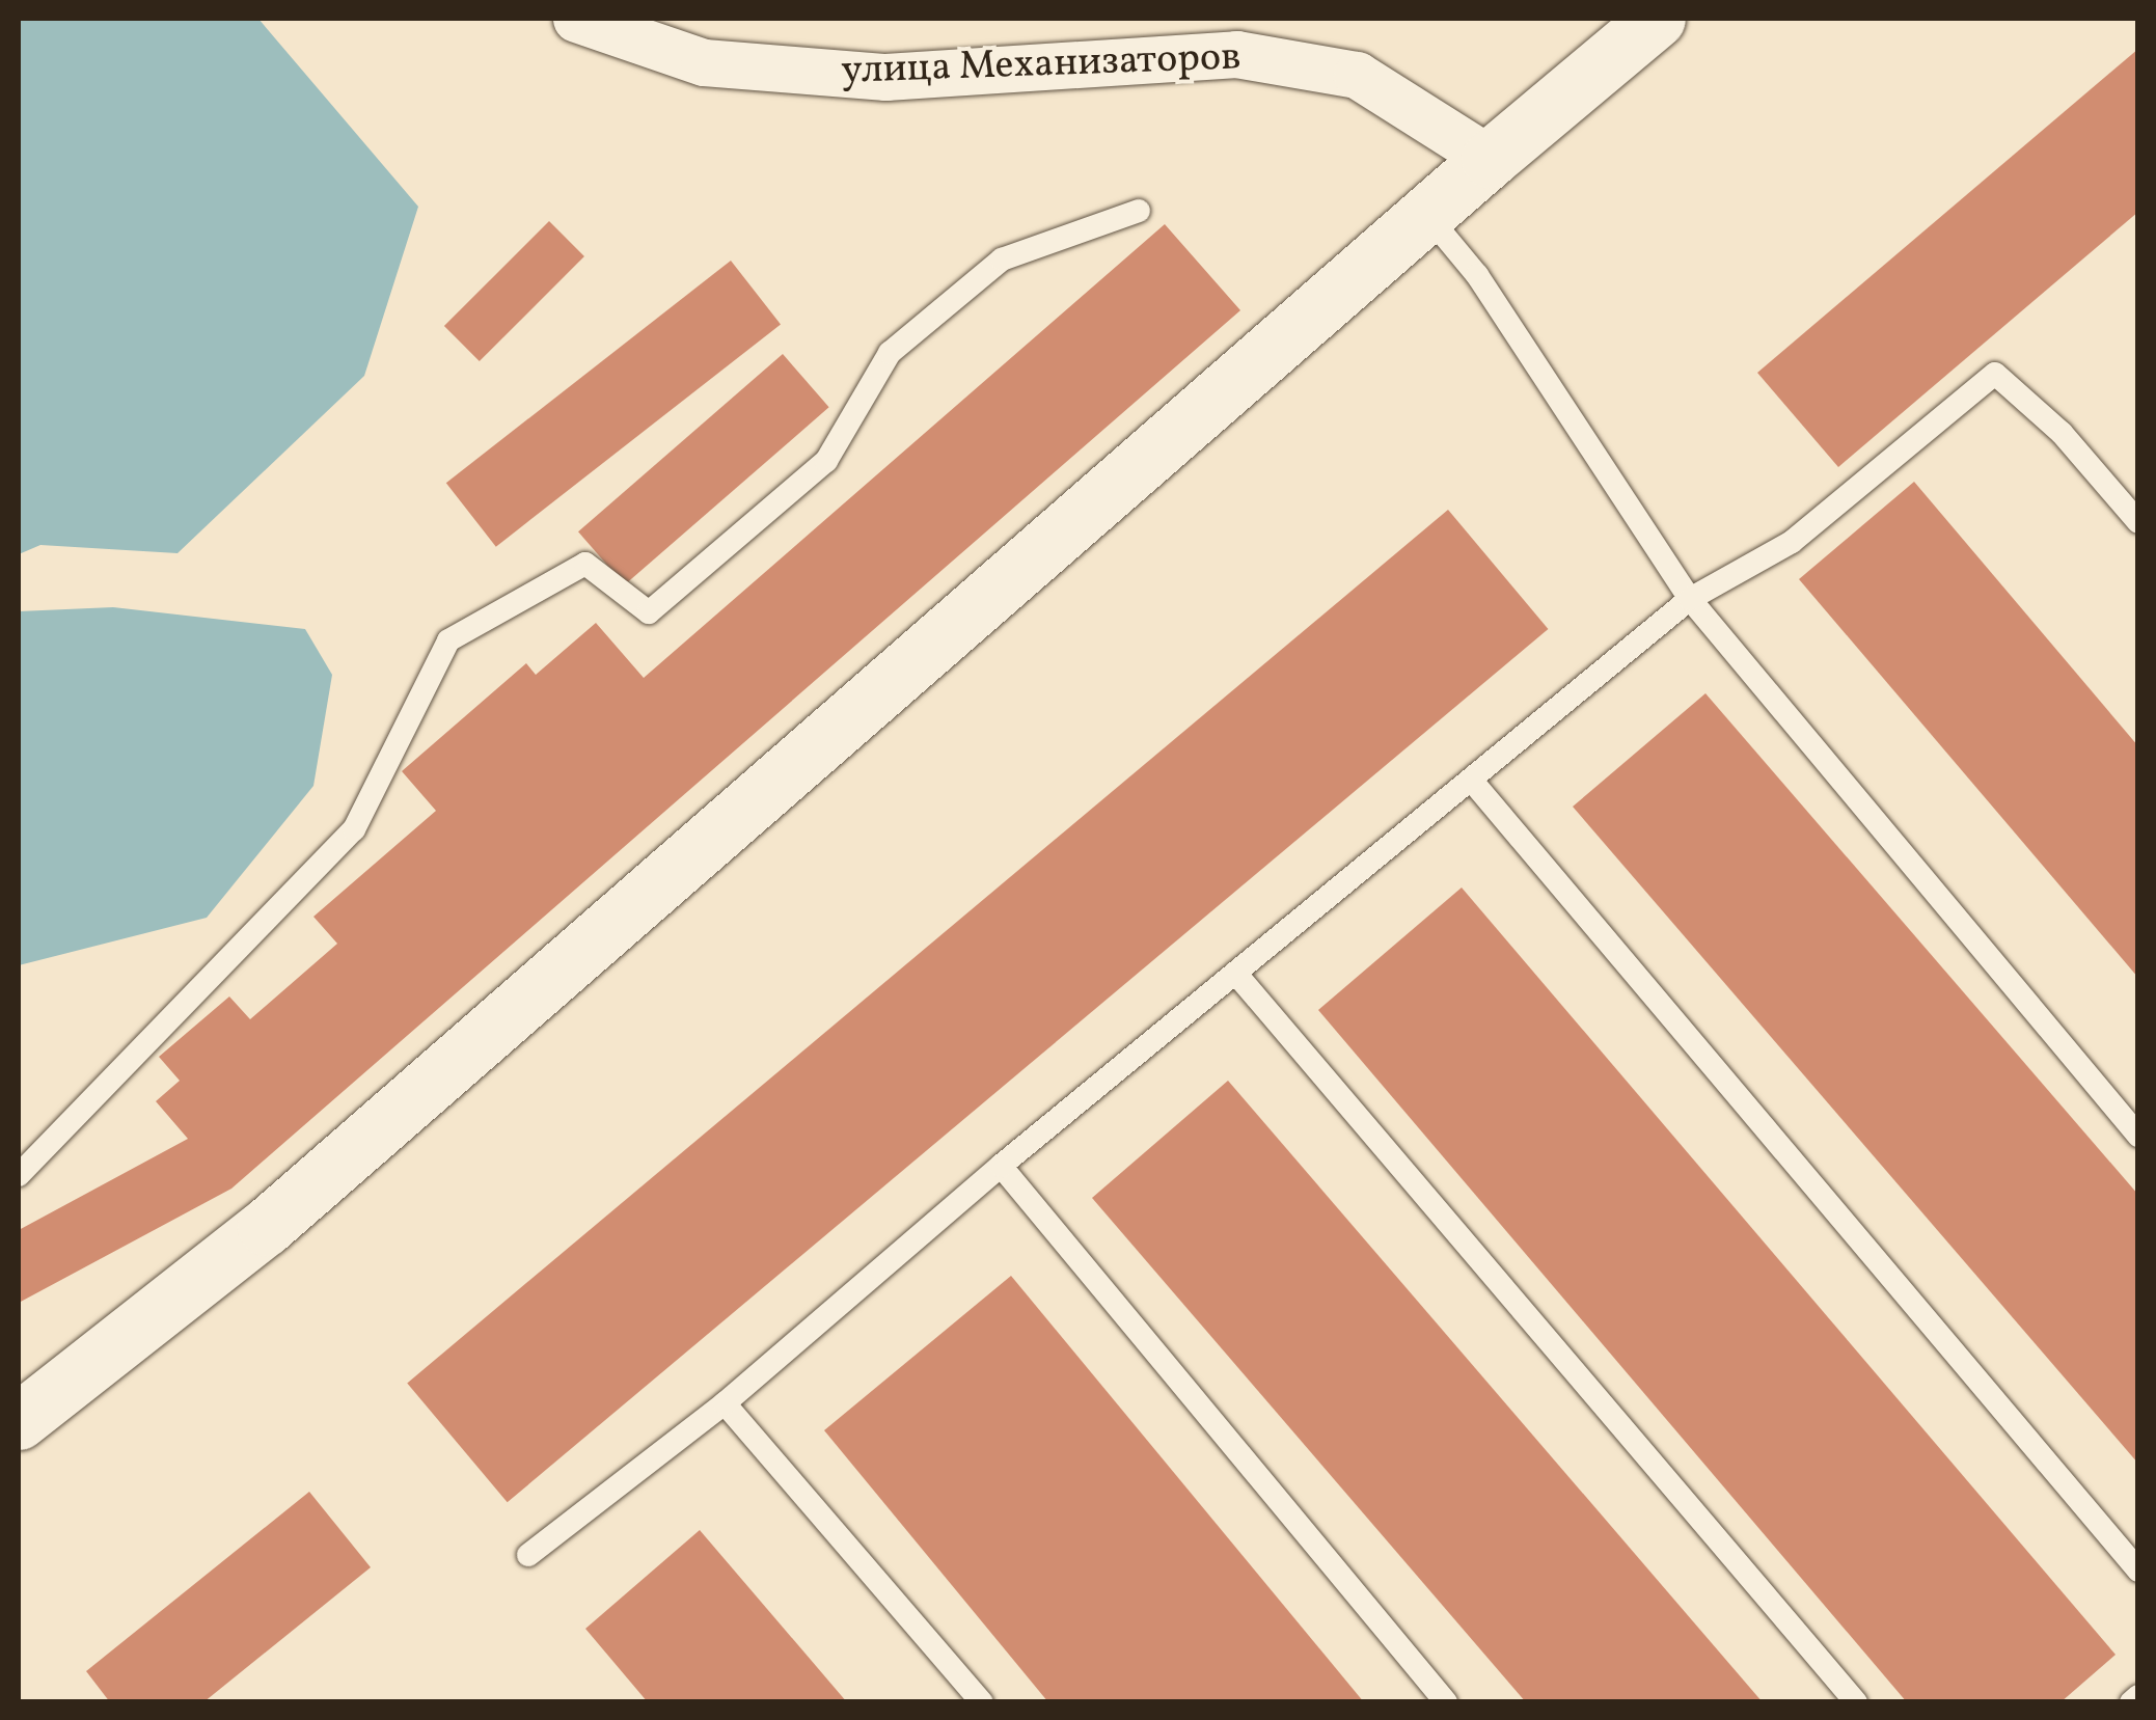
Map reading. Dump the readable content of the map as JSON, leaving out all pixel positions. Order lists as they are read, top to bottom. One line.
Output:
{"streets":{"street":["улица Механизаторов"]}}
